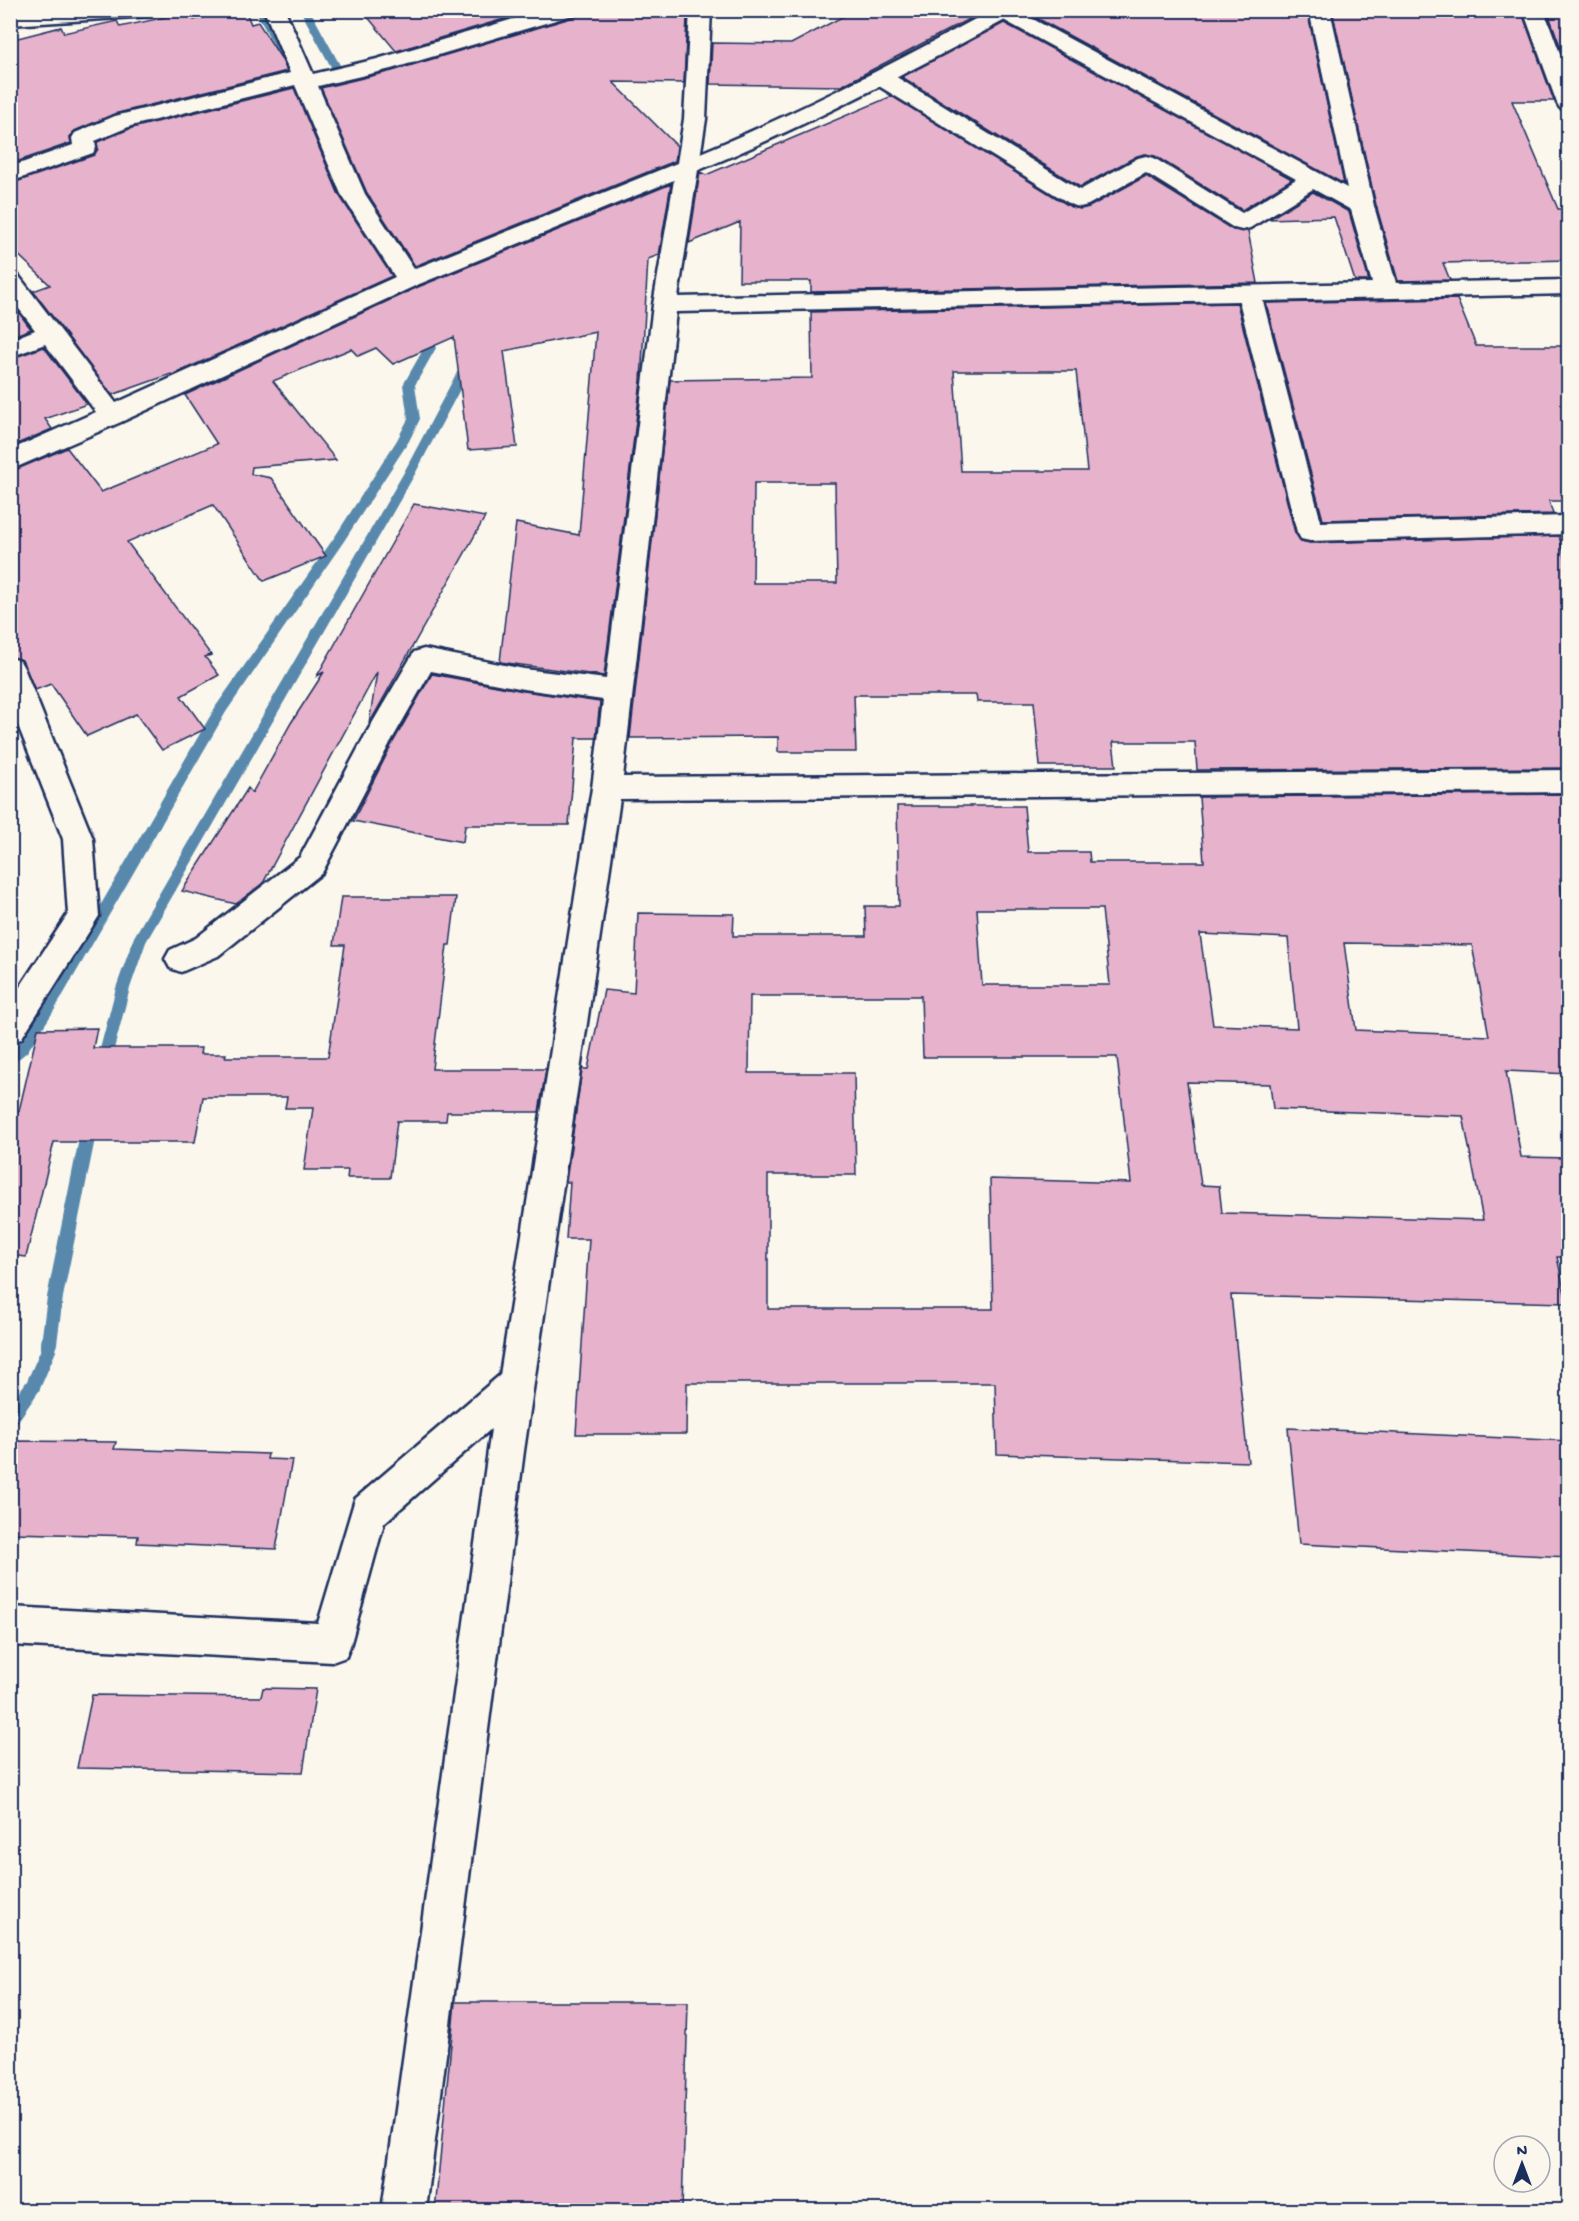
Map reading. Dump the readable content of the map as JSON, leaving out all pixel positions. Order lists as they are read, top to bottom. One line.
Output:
{"north":"top"}
